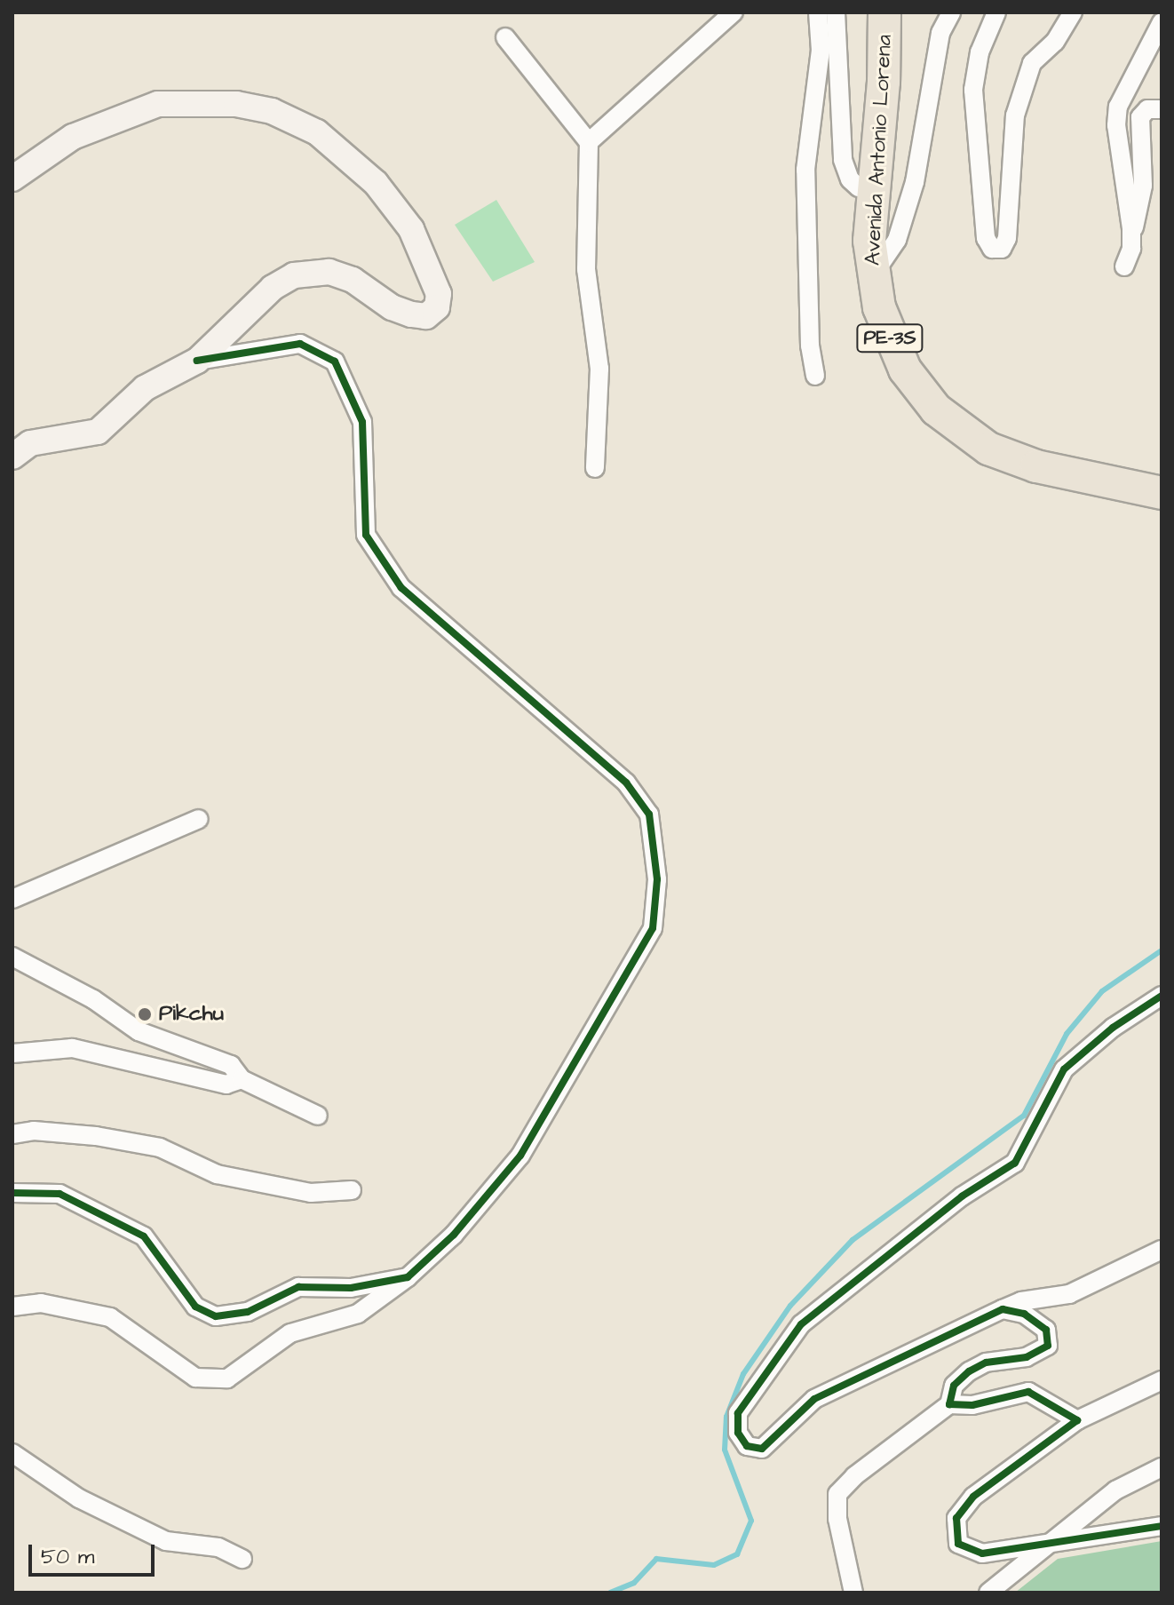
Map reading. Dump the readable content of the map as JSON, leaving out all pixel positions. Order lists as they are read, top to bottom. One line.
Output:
{"streets":{"highway":["Avenida Antonio Lorena","PE-3S"]},"places":["Pikchu"],"scale_bar":"50 m"}
